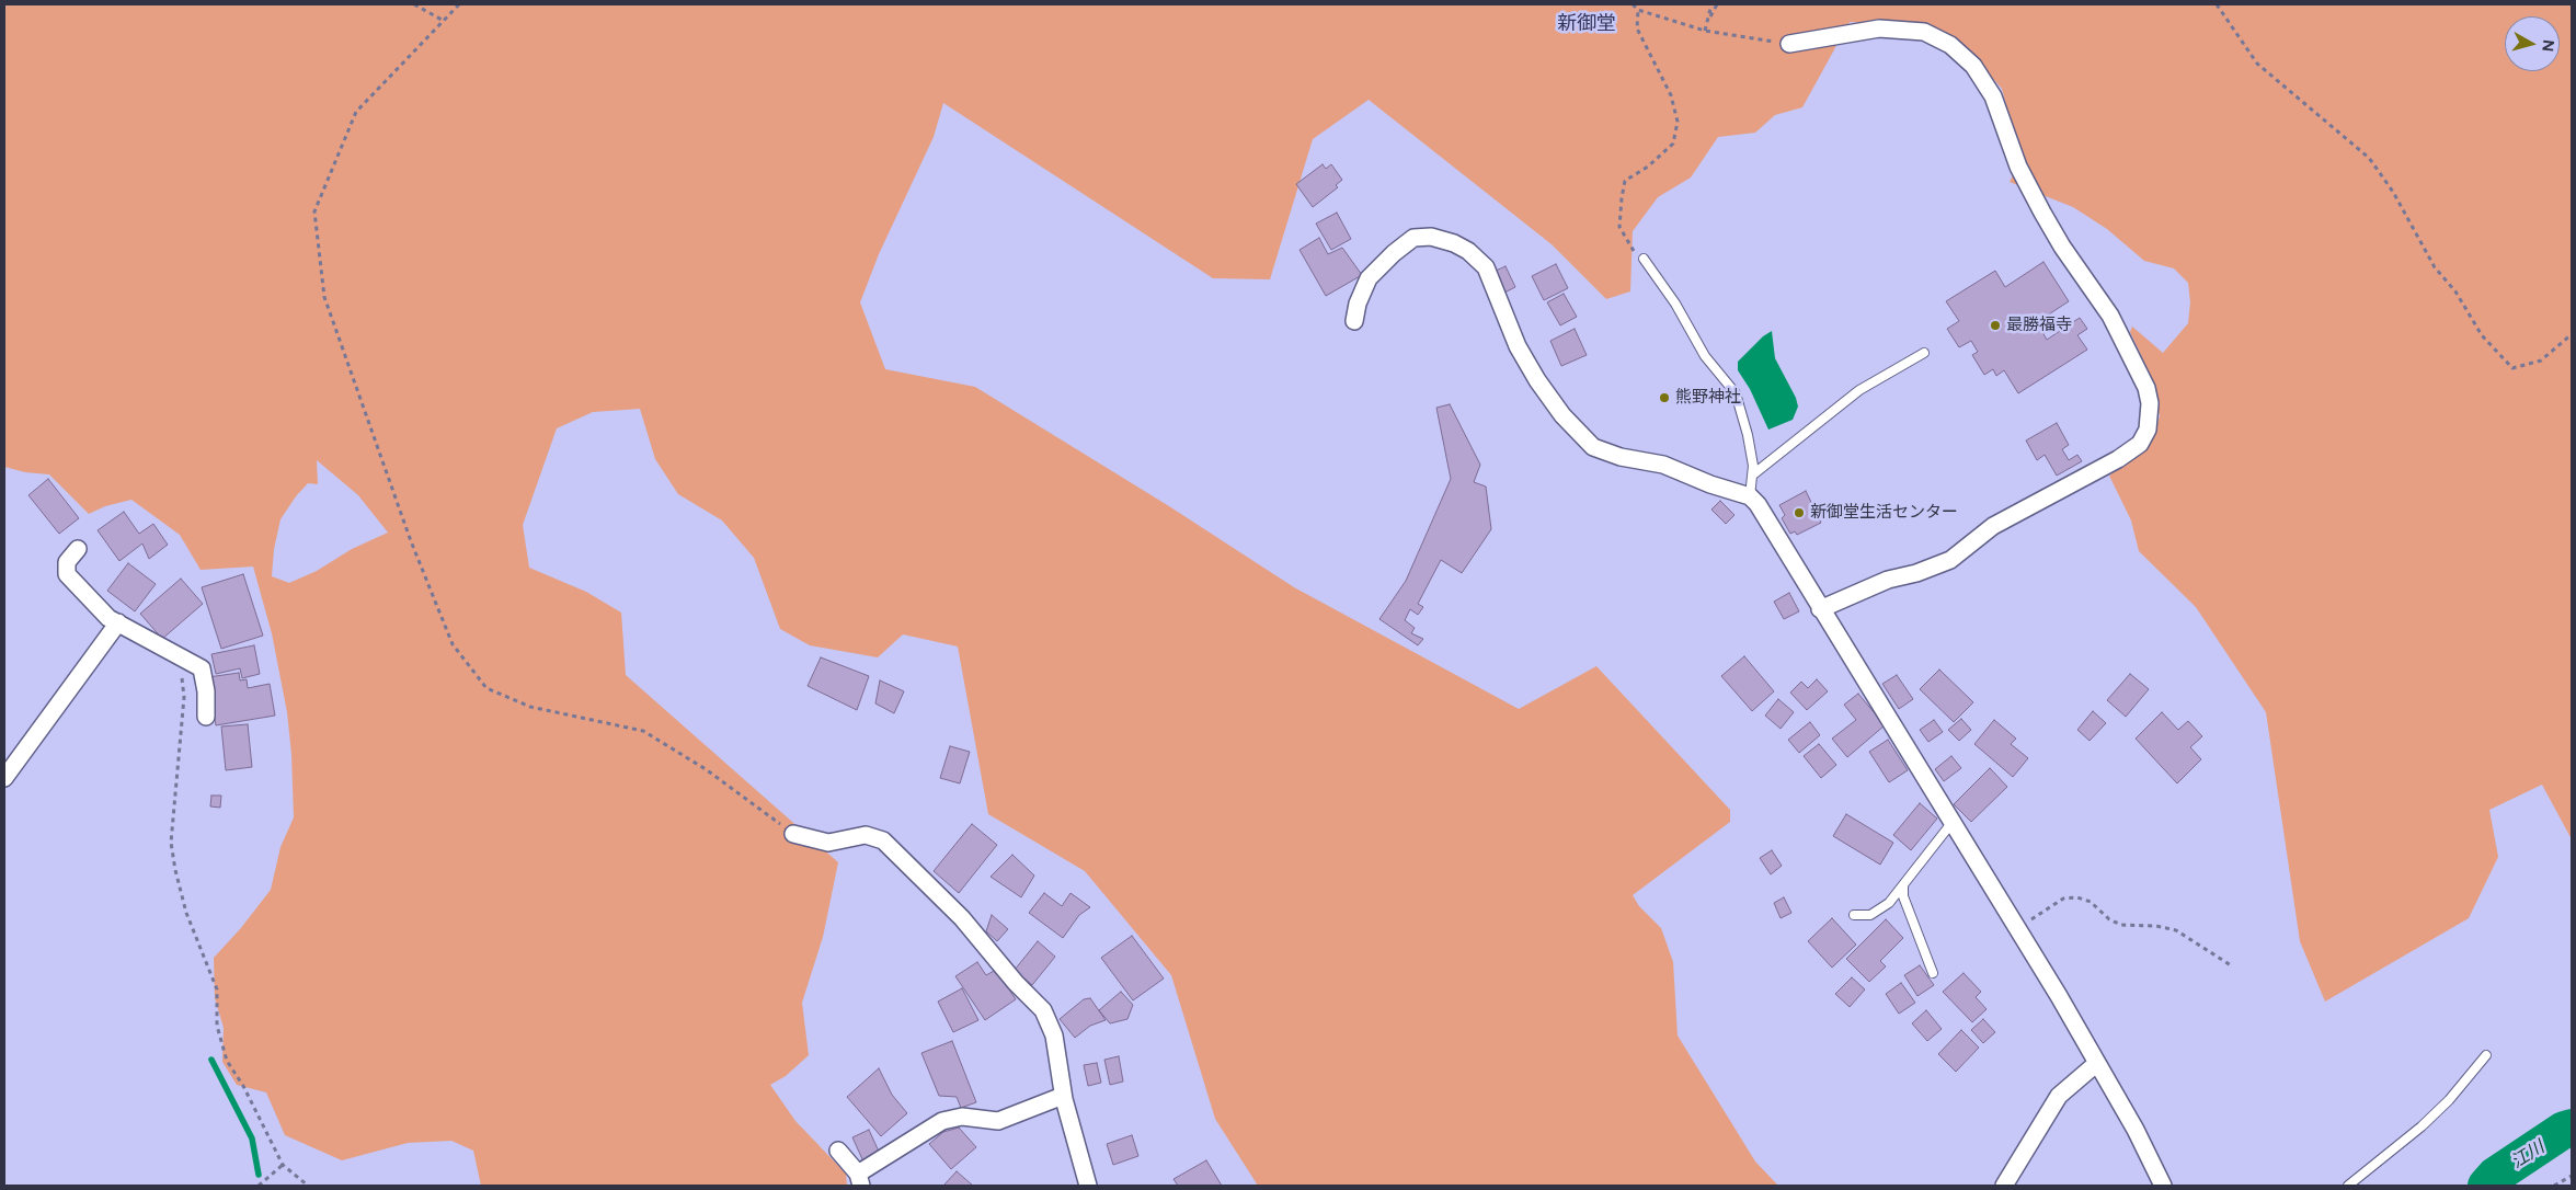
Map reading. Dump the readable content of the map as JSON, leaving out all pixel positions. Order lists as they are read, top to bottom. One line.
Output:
{"districts":["新御堂"],"water":["江川"],"places":["最勝福寺","熊野神社","新御堂生活センター"],"north":"right"}
